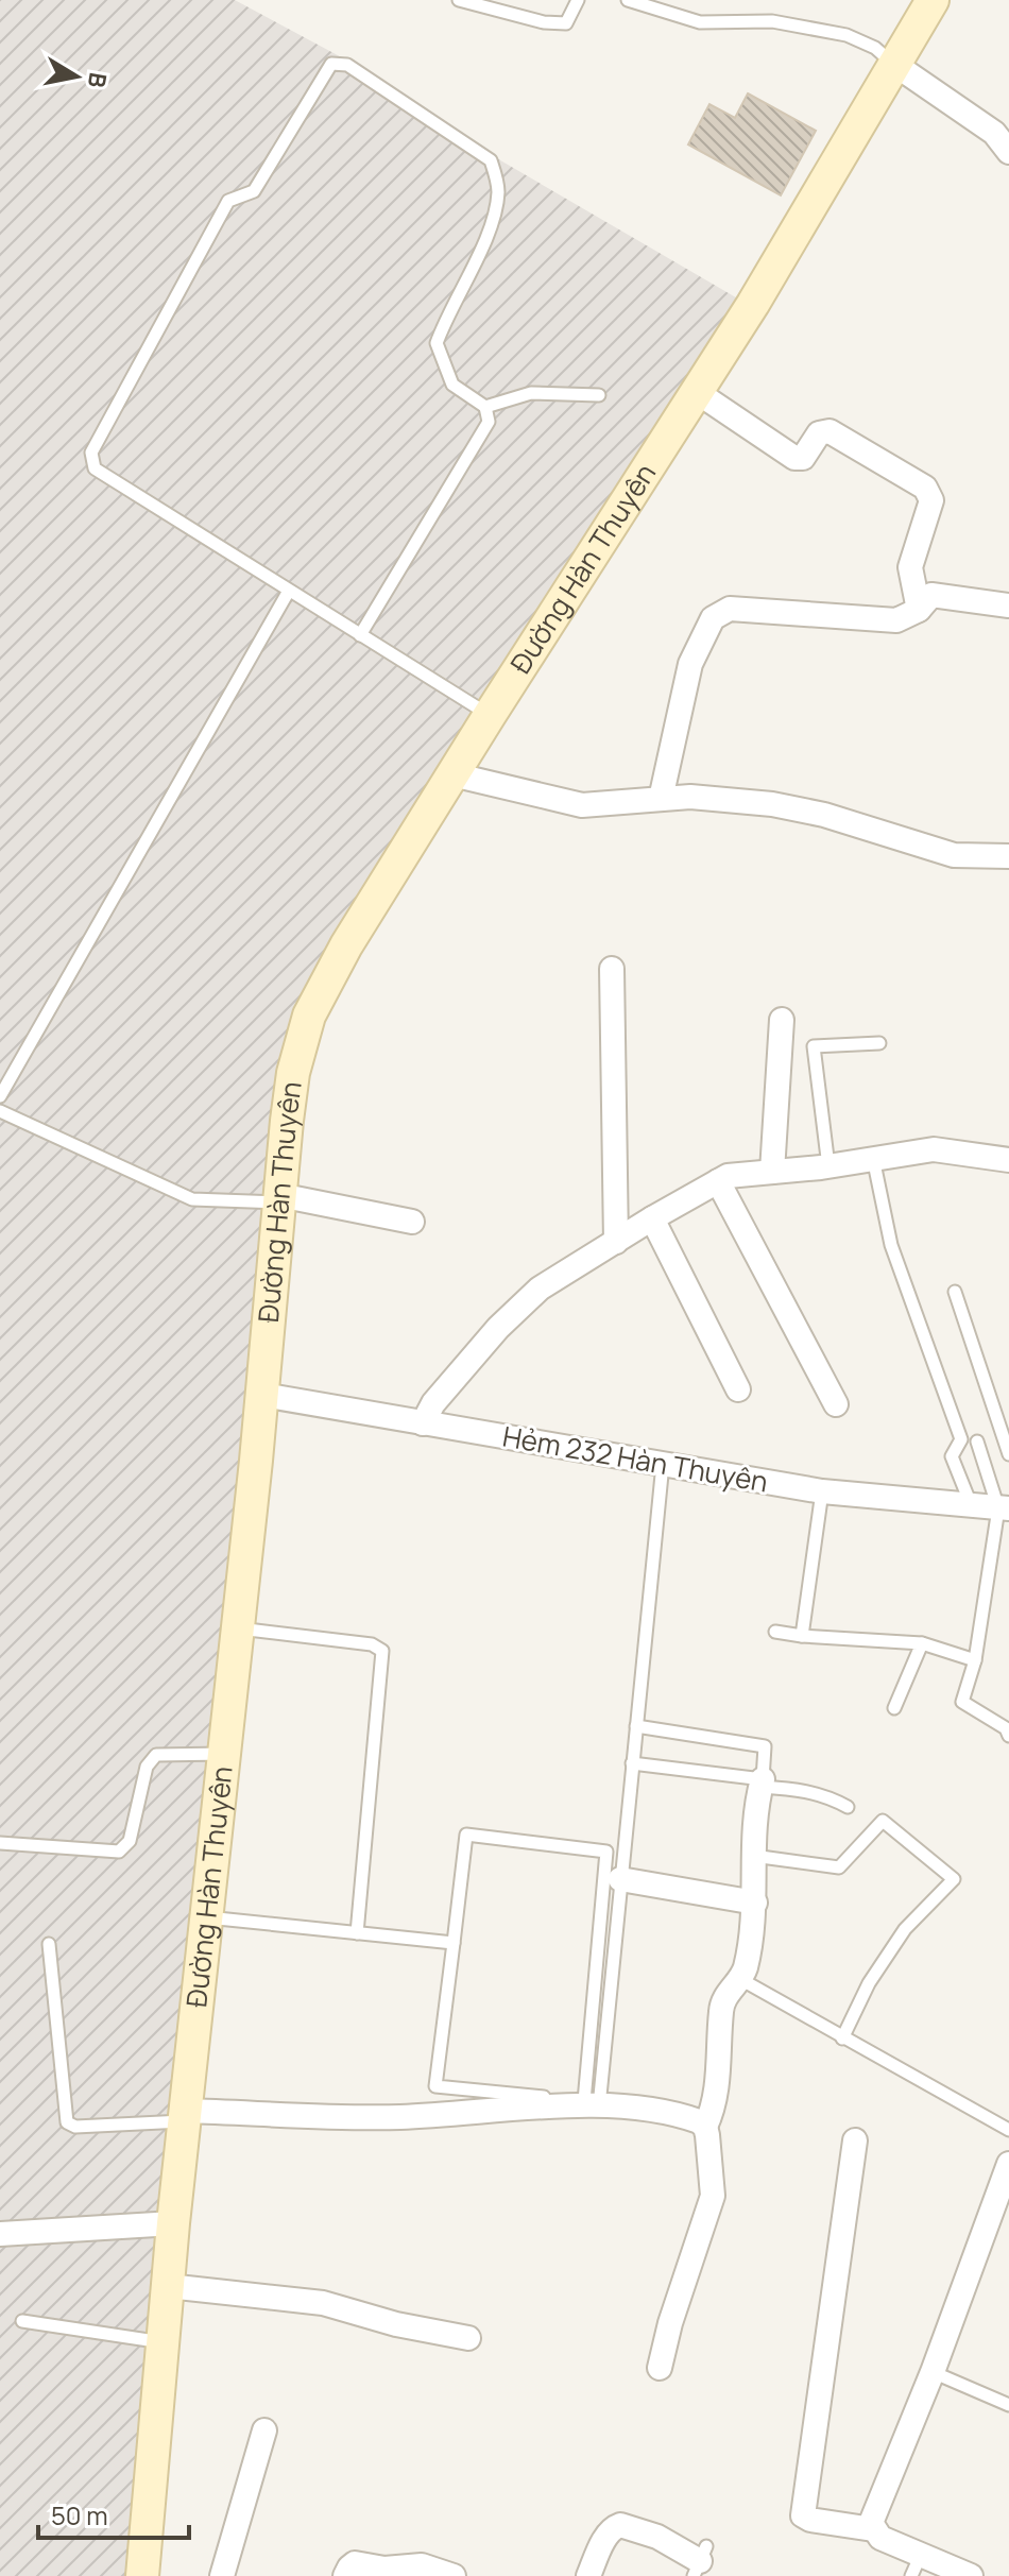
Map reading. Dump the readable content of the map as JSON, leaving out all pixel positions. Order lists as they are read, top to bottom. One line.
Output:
{"streets":{"street":["Đường Hàn Thuyên","Hẻm 232 Hàn Thuyên"]},"crossings":[["Đường Hàn Thuyên","Hẻm 232 Hàn Thuyên"]],"scale_bar":"50 m","north":"right"}
